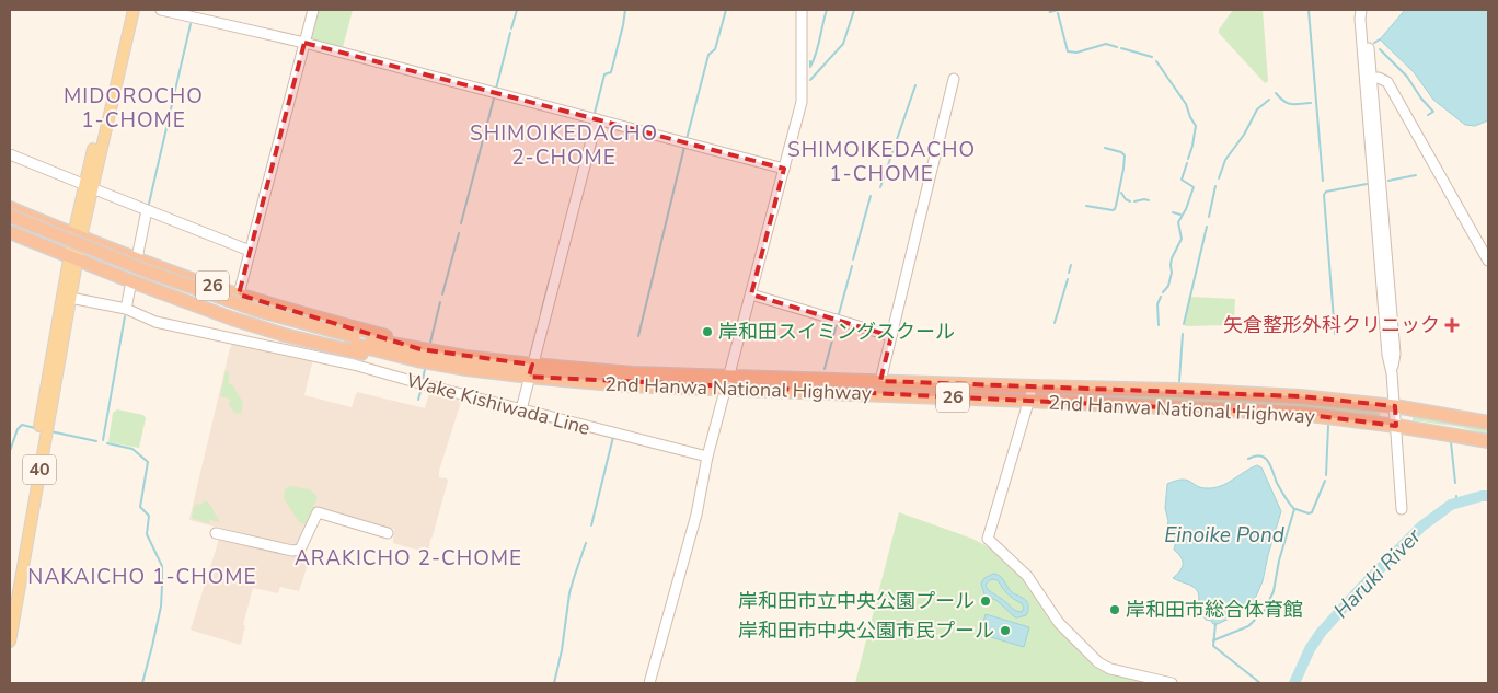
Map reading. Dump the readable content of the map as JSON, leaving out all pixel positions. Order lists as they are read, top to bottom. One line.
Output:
{"streets":{"highway":["26","2nd Hanwa National Highway"],"main road":["40"],"street":["Wake Kishiwada Line"]},"crossings":[["26","2nd Hanwa National Highway"],["26","40"],["Wake Kishiwada Line","40"]],"districts":["MIDOROCHO 1-CHOME","SHIMOIKEDACHO 2-CHOME","SHIMOIKEDACHO 1-CHOME","ARAKICHO 2-CHOME","NAKAICHO 1-CHOME"],"water":["Einoike Pond","Haruki River"],"places":{"health":["矢倉整形外科クリニック"],"other":["岸和田スイミングスクール","岸和田市立中央公園プール","岸和田市総合体育館","岸和田市中央公園市民プール"]}}
